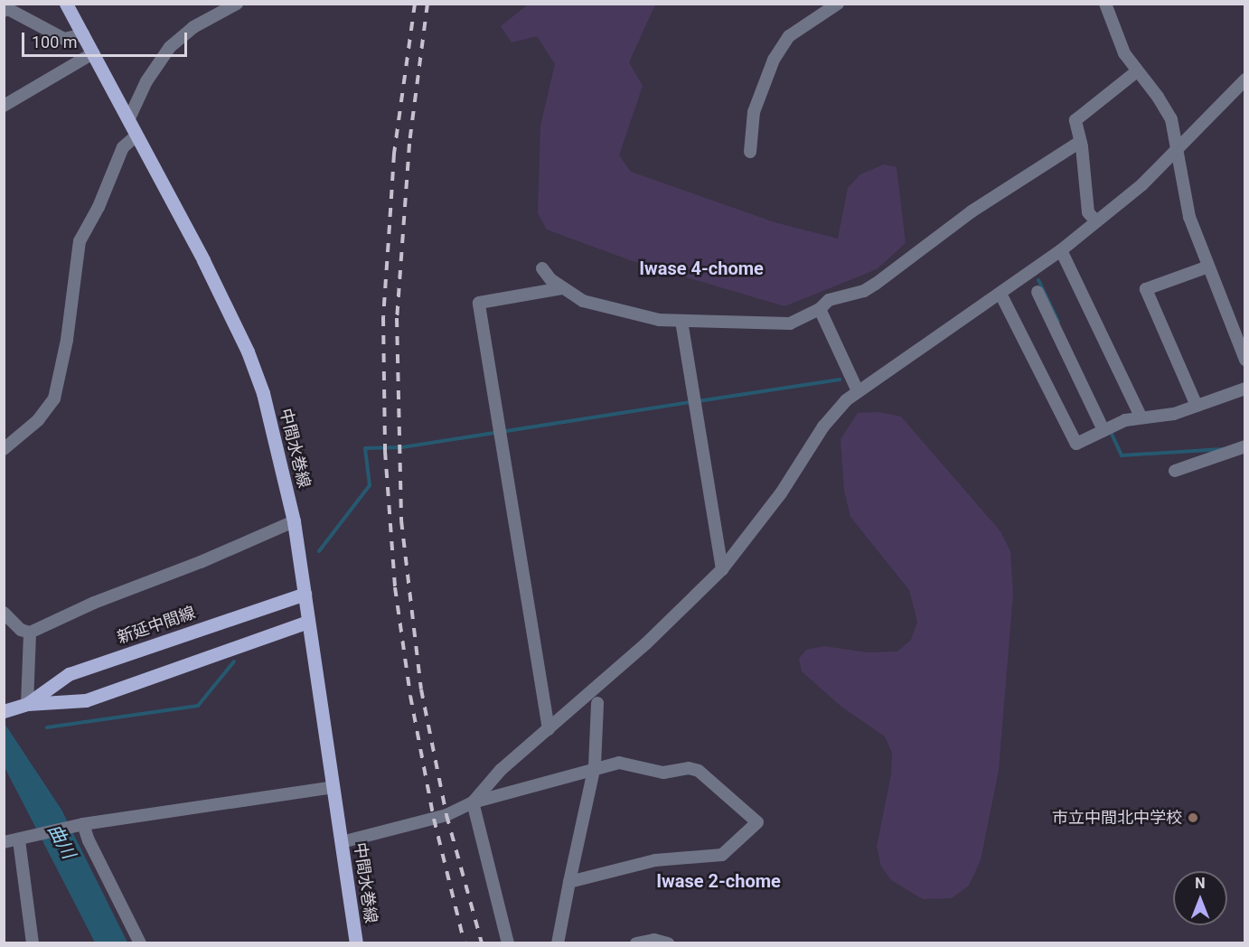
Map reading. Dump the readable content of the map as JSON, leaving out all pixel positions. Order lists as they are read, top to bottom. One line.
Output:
{"streets":{"main road":["中間水巻線","新延中間線"]},"crossings":[["中間水巻線","新延中間線"]],"districts":["Iwase 4-chome","Iwase 2-chome"],"water":["曲川"],"places":["市立中間北中学校"],"scale_bar":"100 m","north":"top"}
